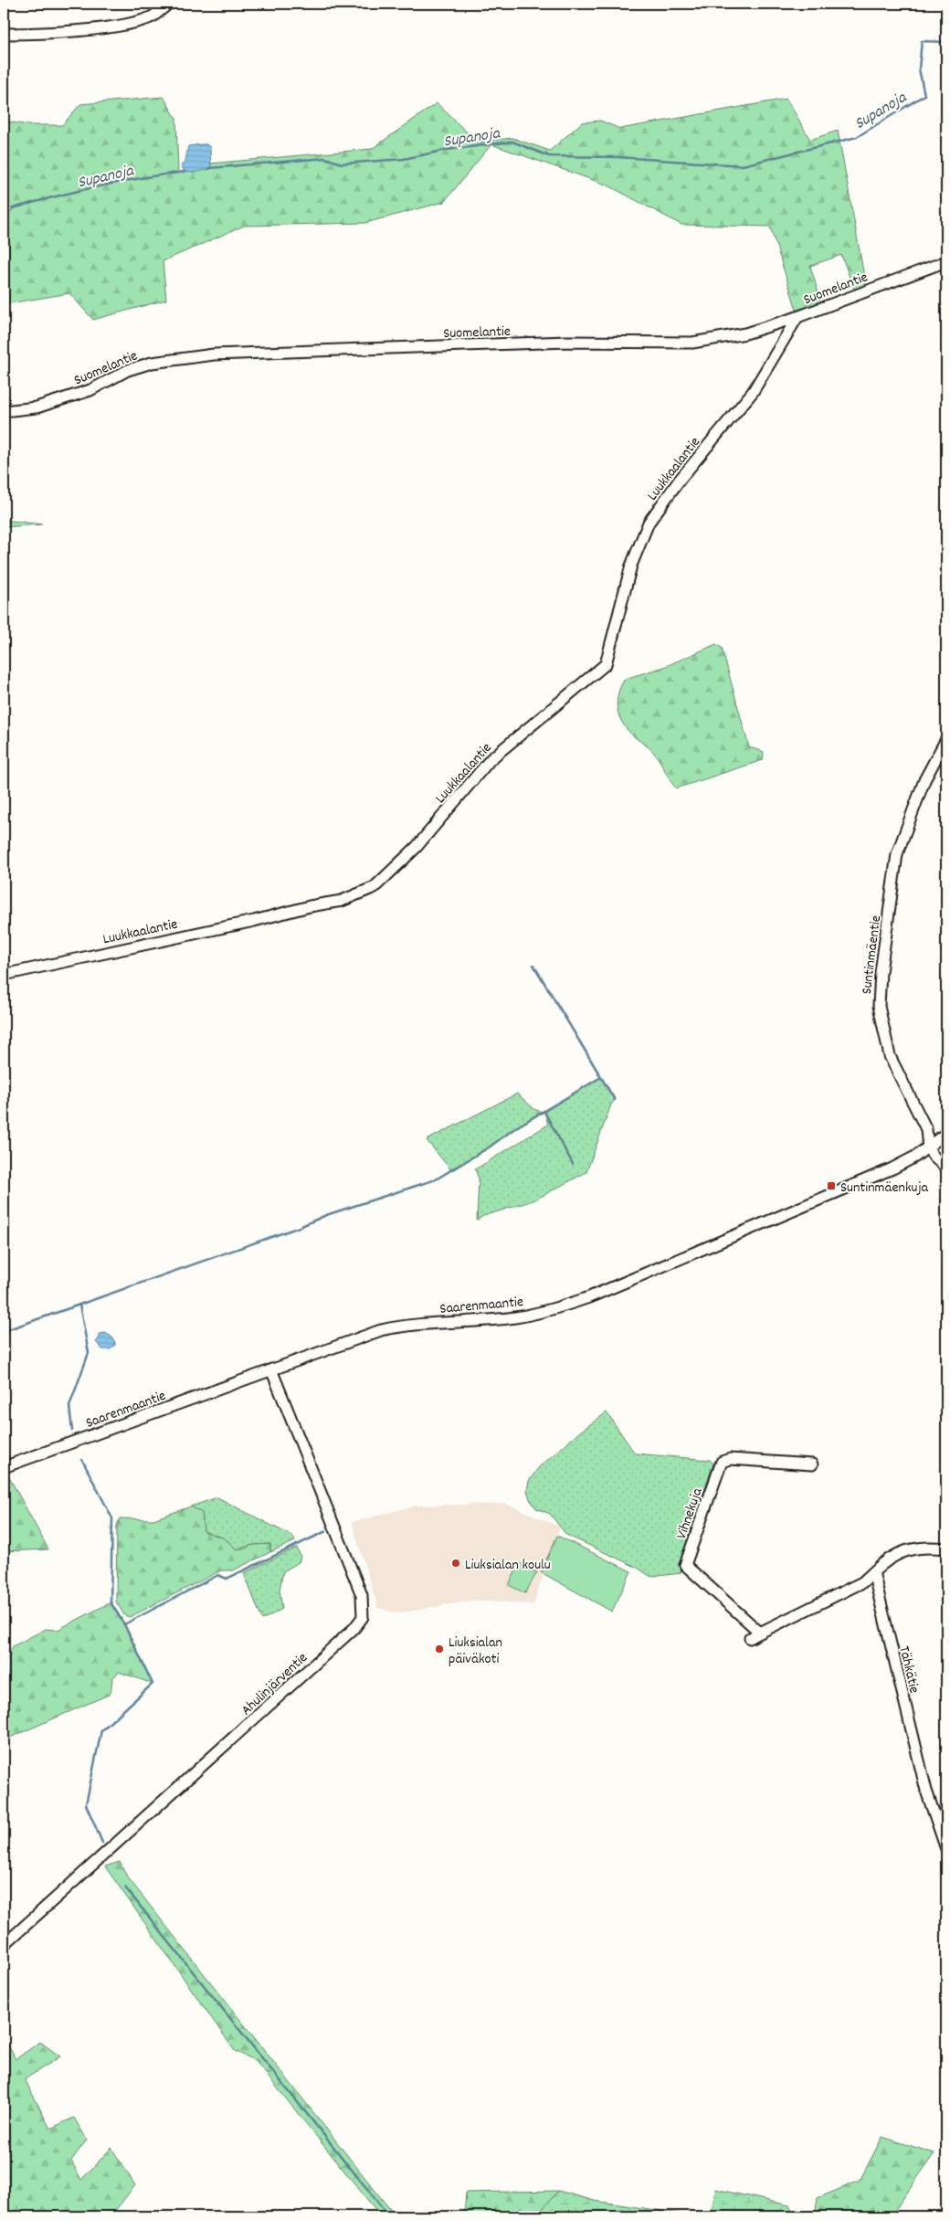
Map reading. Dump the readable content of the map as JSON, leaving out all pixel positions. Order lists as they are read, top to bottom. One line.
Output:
{"streets":{"street":["Suomelantie","Luukkaalantie","Suntinmäentie","Saarenmaantie","Vihnekuja","Tähkätie","Ahulinjärventie"]},"crossings":[["Suomelantie","Luukkaalantie"],["Suntinmäentie","Saarenmaantie"],["Saarenmaantie","Ahulinjärventie"]],"water":["Supanoja"],"places":{"transit":["Suntinmäenkuja"],"other":["Liuksialan koulu","Liuksialan päiväkoti"]}}
